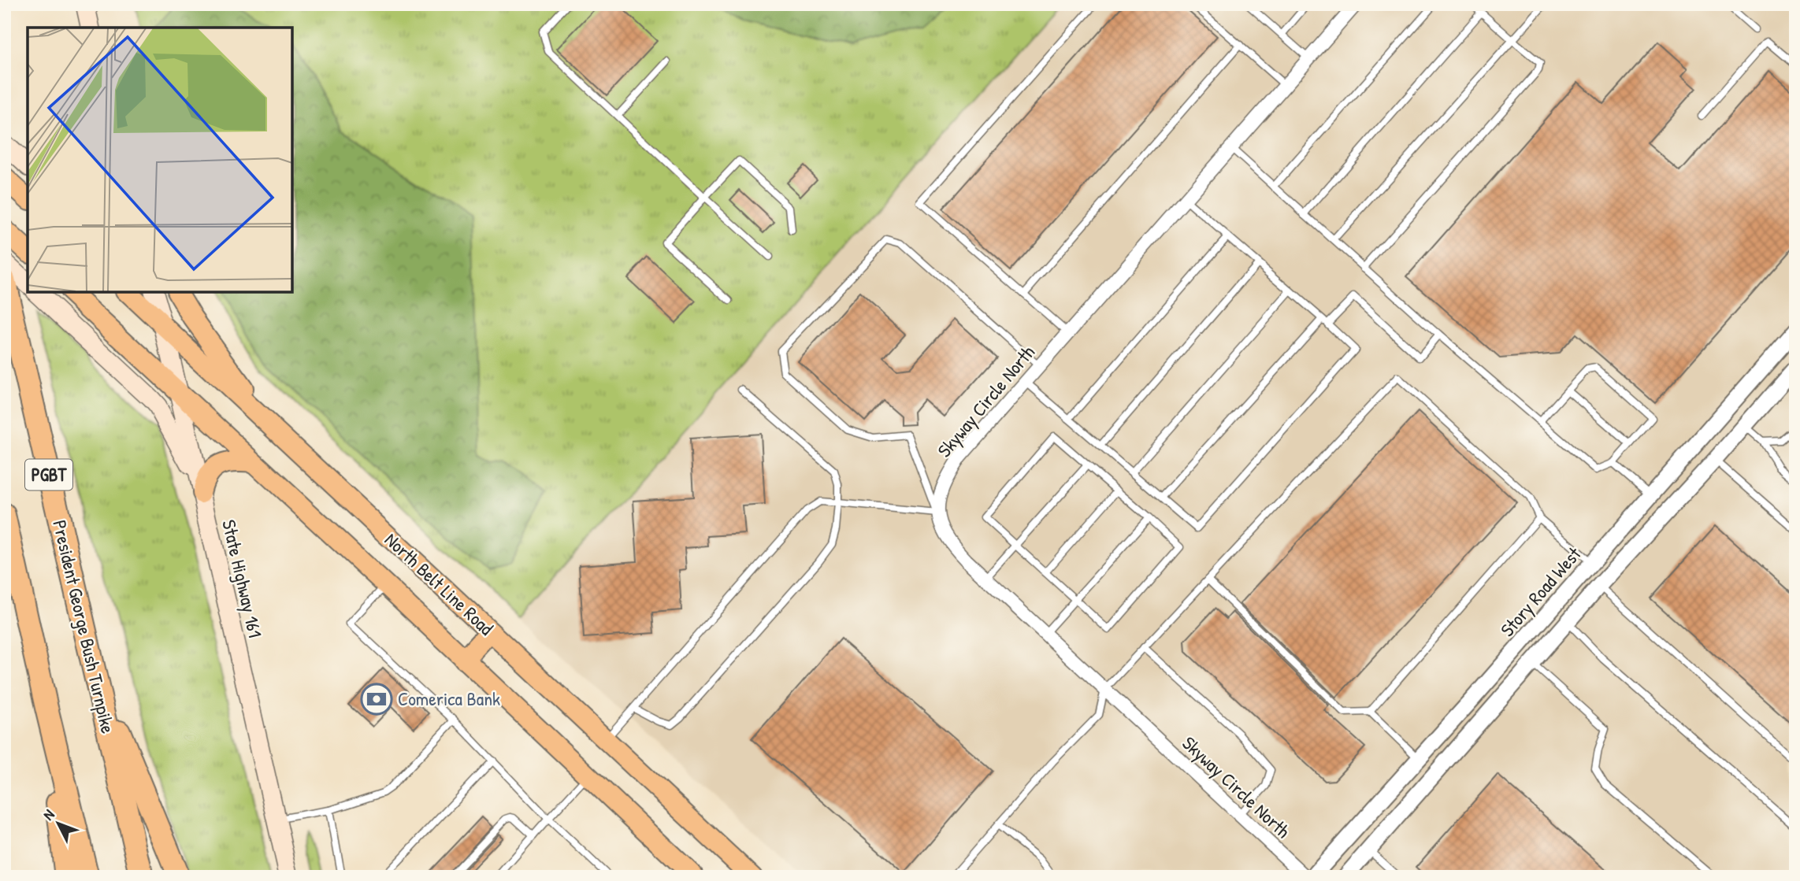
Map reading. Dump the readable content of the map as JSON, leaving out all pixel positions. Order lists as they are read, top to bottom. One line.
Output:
{"streets":{"highway":["PGBT","President George Bush Turnpike"],"main road":["State Highway 161","North Belt Line Road"],"street":["Skyway Circle North","Story Road West"]},"crossings":[["State Highway 161","North Belt Line Road"]],"places":{"bank":["Comerica Bank"]},"north":"top left"}
